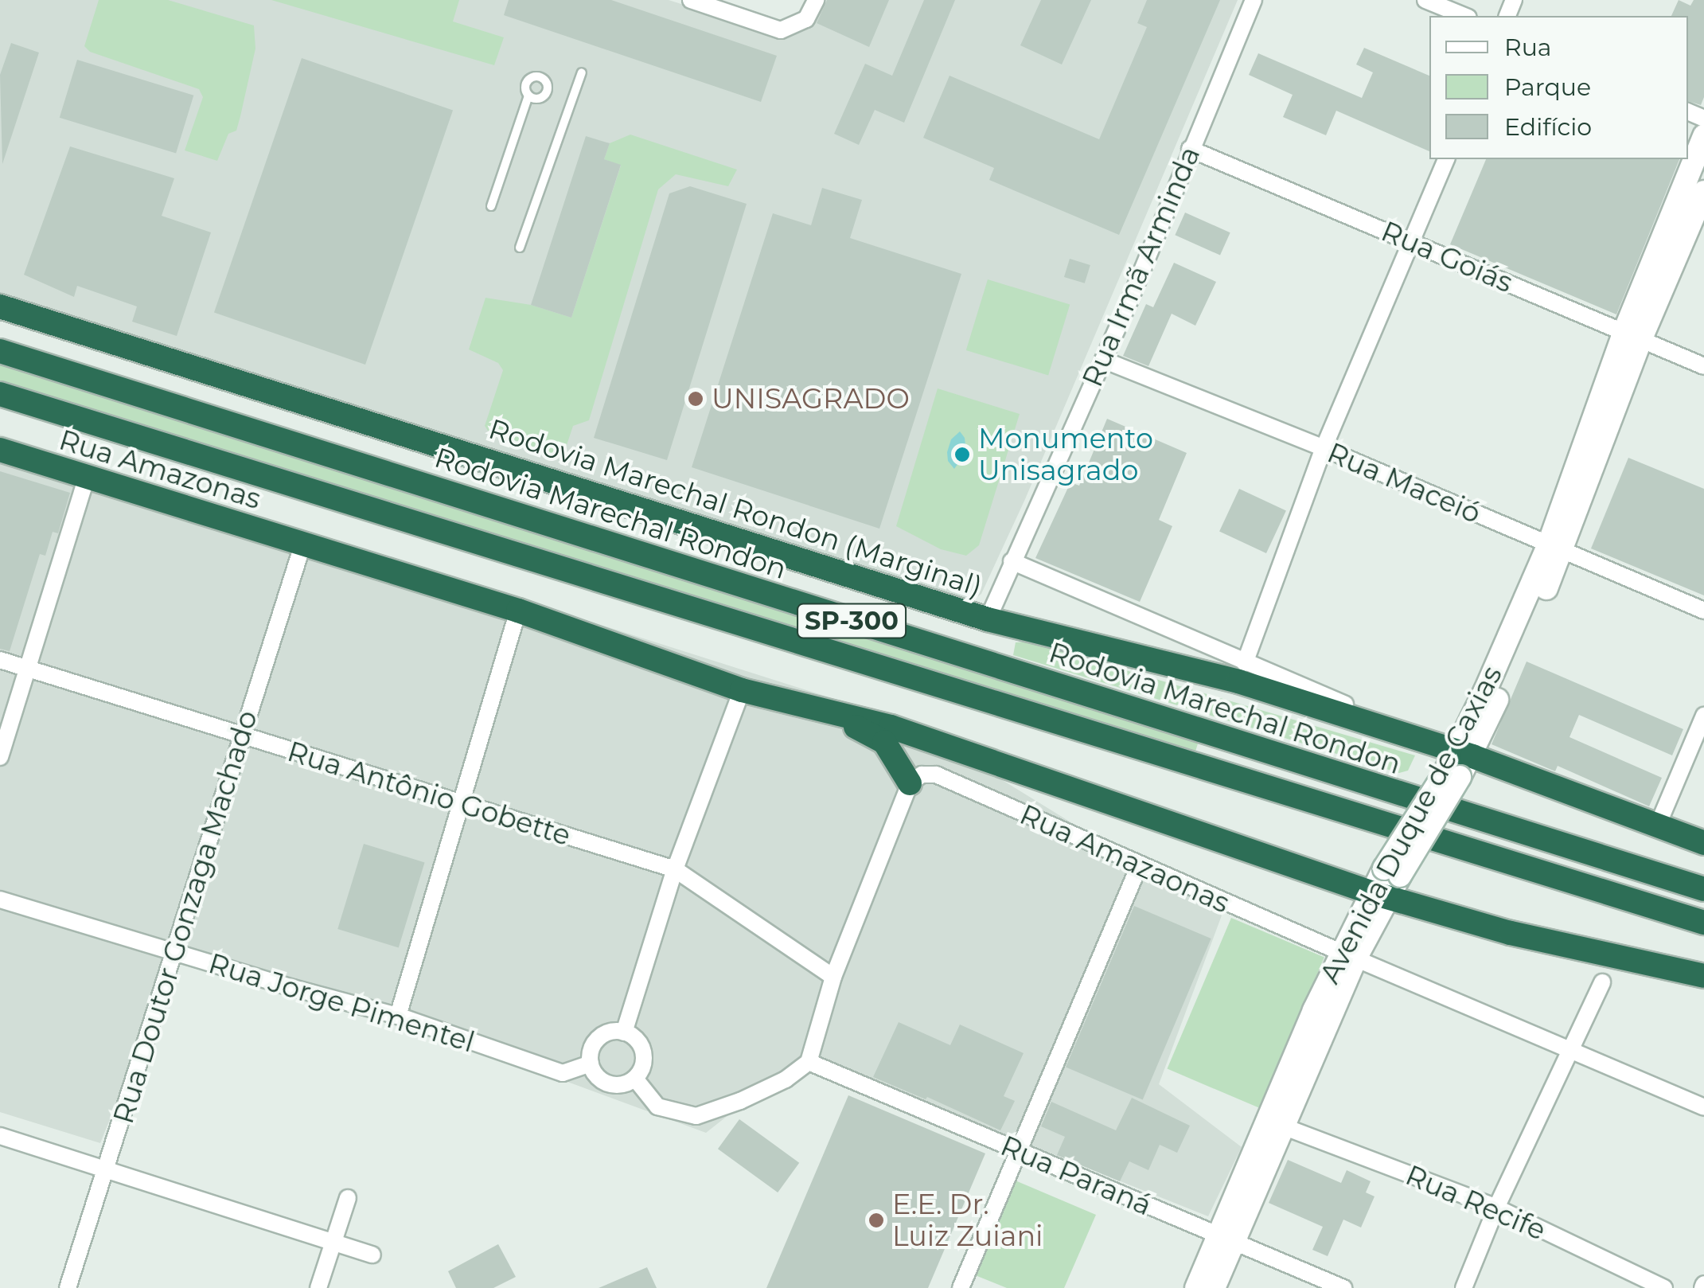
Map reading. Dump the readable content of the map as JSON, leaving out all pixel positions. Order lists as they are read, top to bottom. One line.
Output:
{"streets":{"highway":["Rua Amazonas","Rodovia Marechal Rondon (Marginal)","Rodovia Marechal Rondon","SP-300"],"main road":["Avenida Duque de Caxias"],"street":["Rua Goiás","Rua Irmã Arminda","Rua Maceió","Rua Antônio Gobette","Rua Amazaonas","Rua Doutor Gonzaga Machado","Rua Jorge Pimentel","Rua Paraná","Rua Recife"]},"crossings":[["Rua Goiás","Rua Irmã Arminda"],["Rua Goiás","Avenida Duque de Caxias"],["Rua Irmã Arminda","Rua Maceió"],["Rua Irmã Arminda","Rodovia Marechal Rondon (Marginal)"],["Rua Amazonas","Rua Doutor Gonzaga Machado"],["Rua Maceió","Avenida Duque de Caxias"],["Rodovia Marechal Rondon (Marginal)","Avenida Duque de Caxias"],["Rua Antônio Gobette","Rua Doutor Gonzaga Machado"],["Avenida Duque de Caxias","Rua Amazaonas"],["Avenida Duque de Caxias","Rua Paraná"],["Avenida Duque de Caxias","Rua Recife"],["Rua Doutor Gonzaga Machado","Rua Jorge Pimentel"]],"places":["UNISAGRADO","Monumento Unisagrado","E.E. Dr. Luiz Zuiani"],"legend":["Rua","Parque","Edifício"]}
